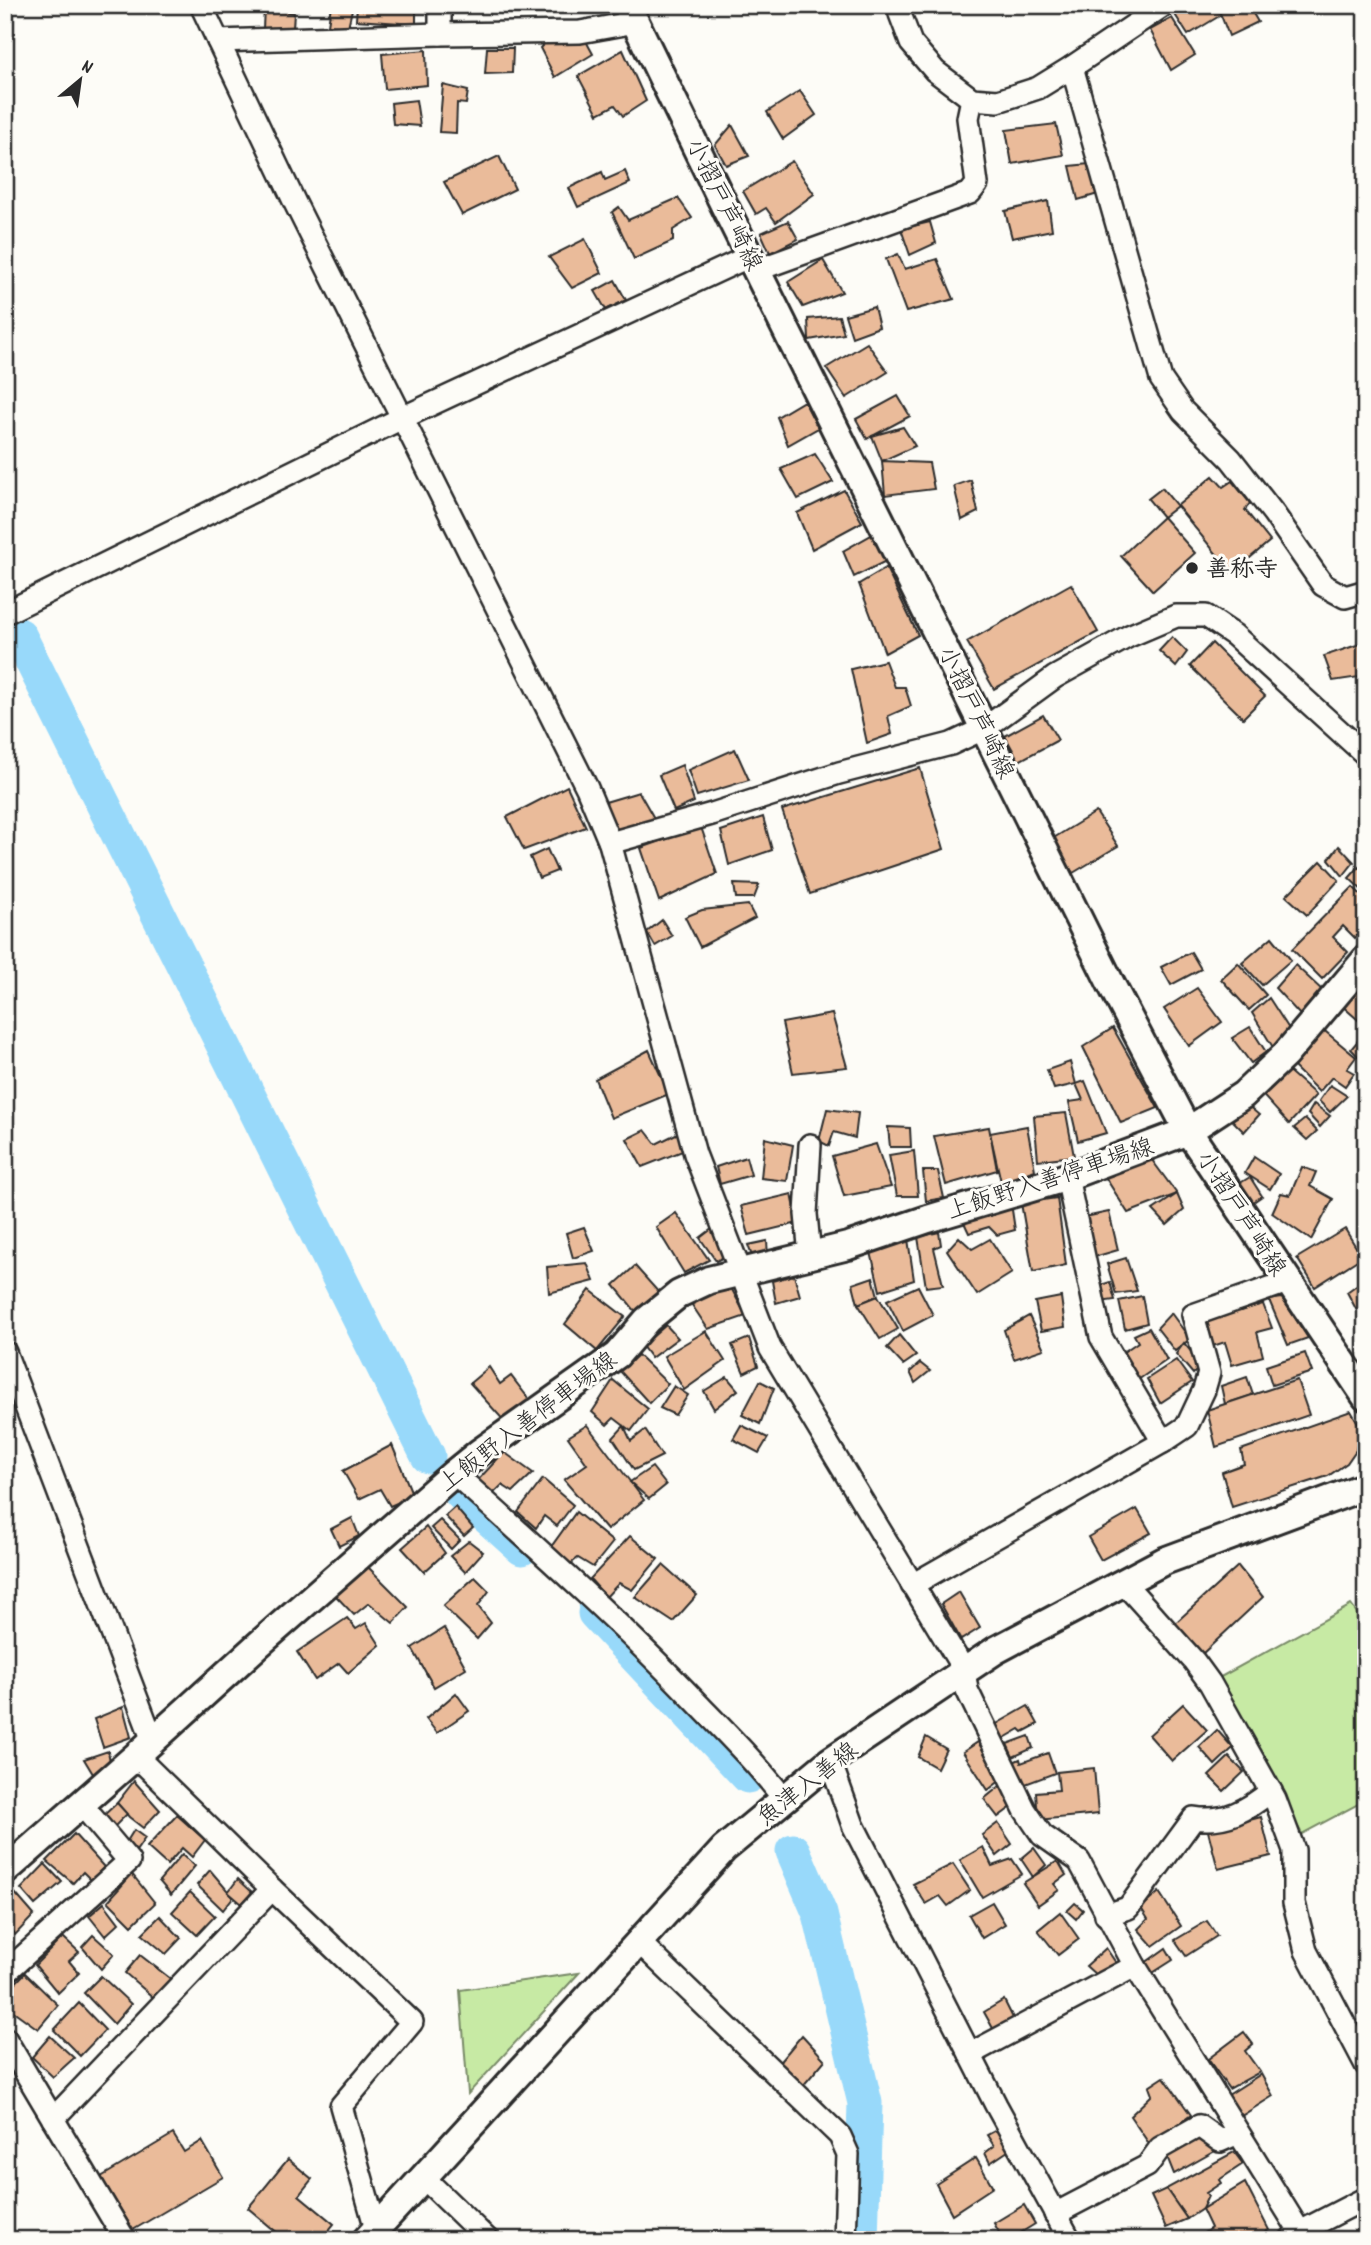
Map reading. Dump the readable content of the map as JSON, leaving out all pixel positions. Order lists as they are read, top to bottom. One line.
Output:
{"streets":{"main road":["小摺戸芦崎線","上飯野入善停車場線","魚津入善線"]},"crossings":[["小摺戸芦崎線","上飯野入善停車場線"]],"places":["善称寺"],"north":"top right"}
